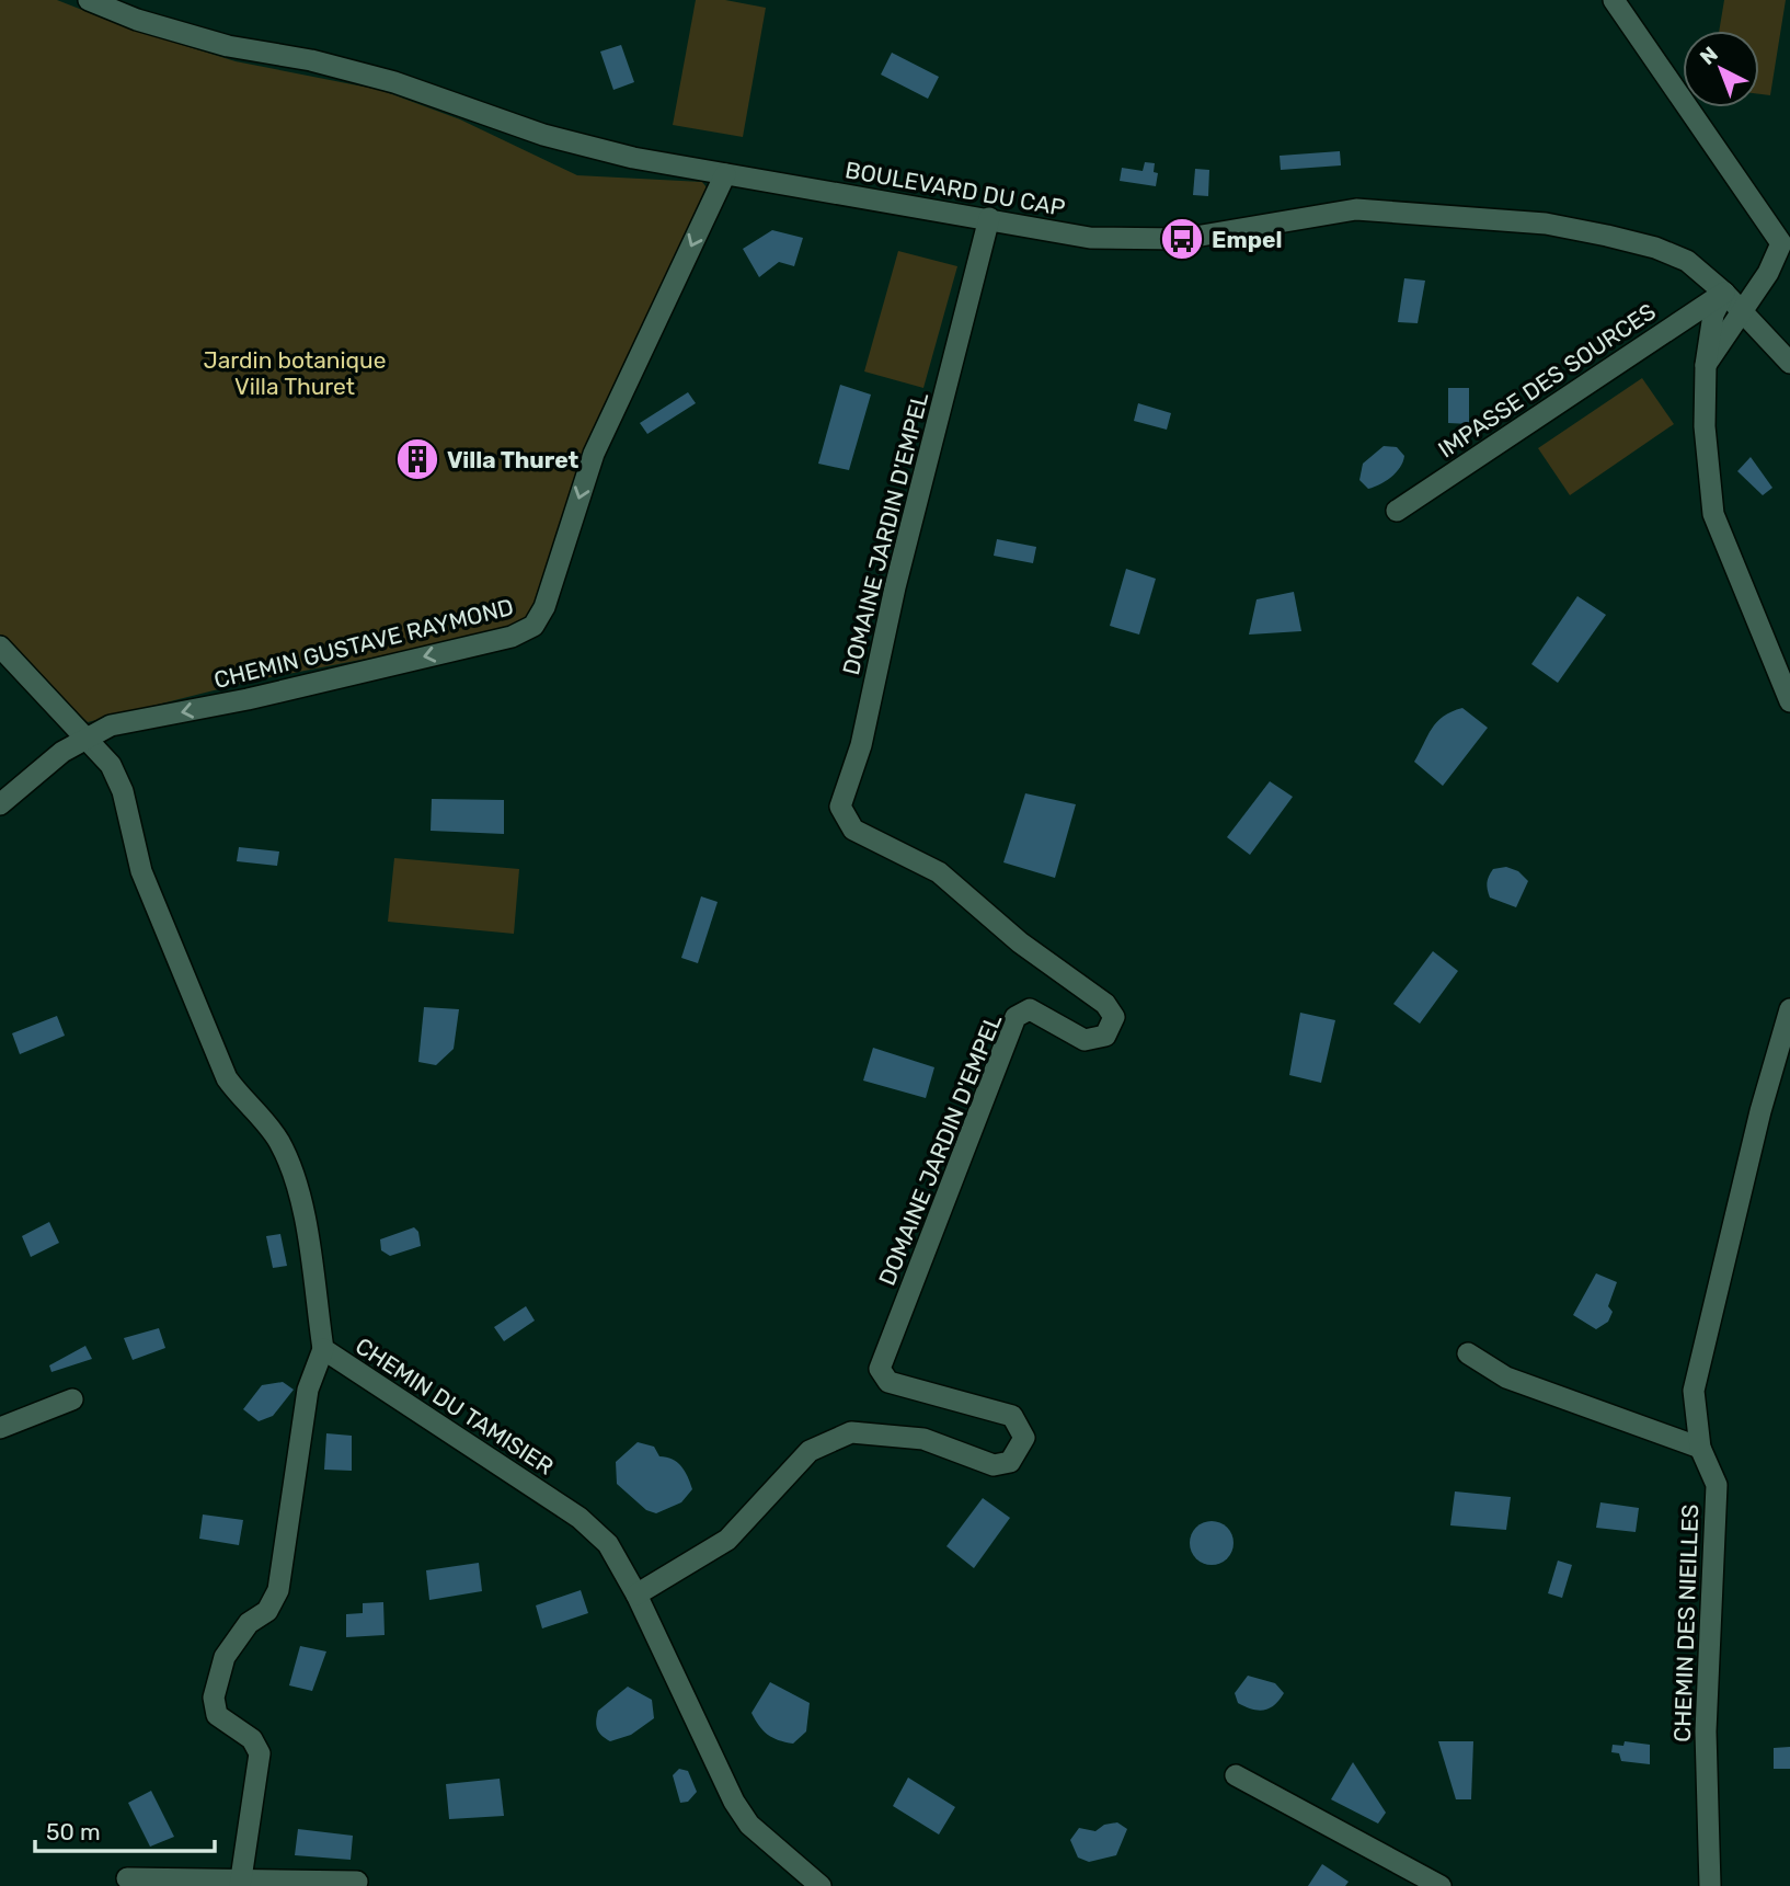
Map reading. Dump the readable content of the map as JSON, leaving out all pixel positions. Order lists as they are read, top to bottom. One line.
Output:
{"streets":{"street":["BOULEVARD DU CAP","IMPASSE DES SOURCES","DOMAINE JARDIN D'EMPEL","CHEMIN GUSTAVE RAYMOND","CHEMIN DU TAMISIER","CHEMIN DES NIEILLES"]},"crossings":[["BOULEVARD DU CAP","IMPASSE DES SOURCES"],["BOULEVARD DU CAP","DOMAINE JARDIN D'EMPEL"],["BOULEVARD DU CAP","CHEMIN GUSTAVE RAYMOND"],["DOMAINE JARDIN D'EMPEL","CHEMIN DU TAMISIER"],["CHEMIN GUSTAVE RAYMOND","CHEMIN DU TAMISIER"]],"one_way":["CHEMIN GUSTAVE RAYMOND"],"parks":["Jardin botanique Villa Thuret"],"places":{"bus stop":["Empel"],"building":["Villa Thuret"]},"scale_bar":"50 m","north":"top left"}
